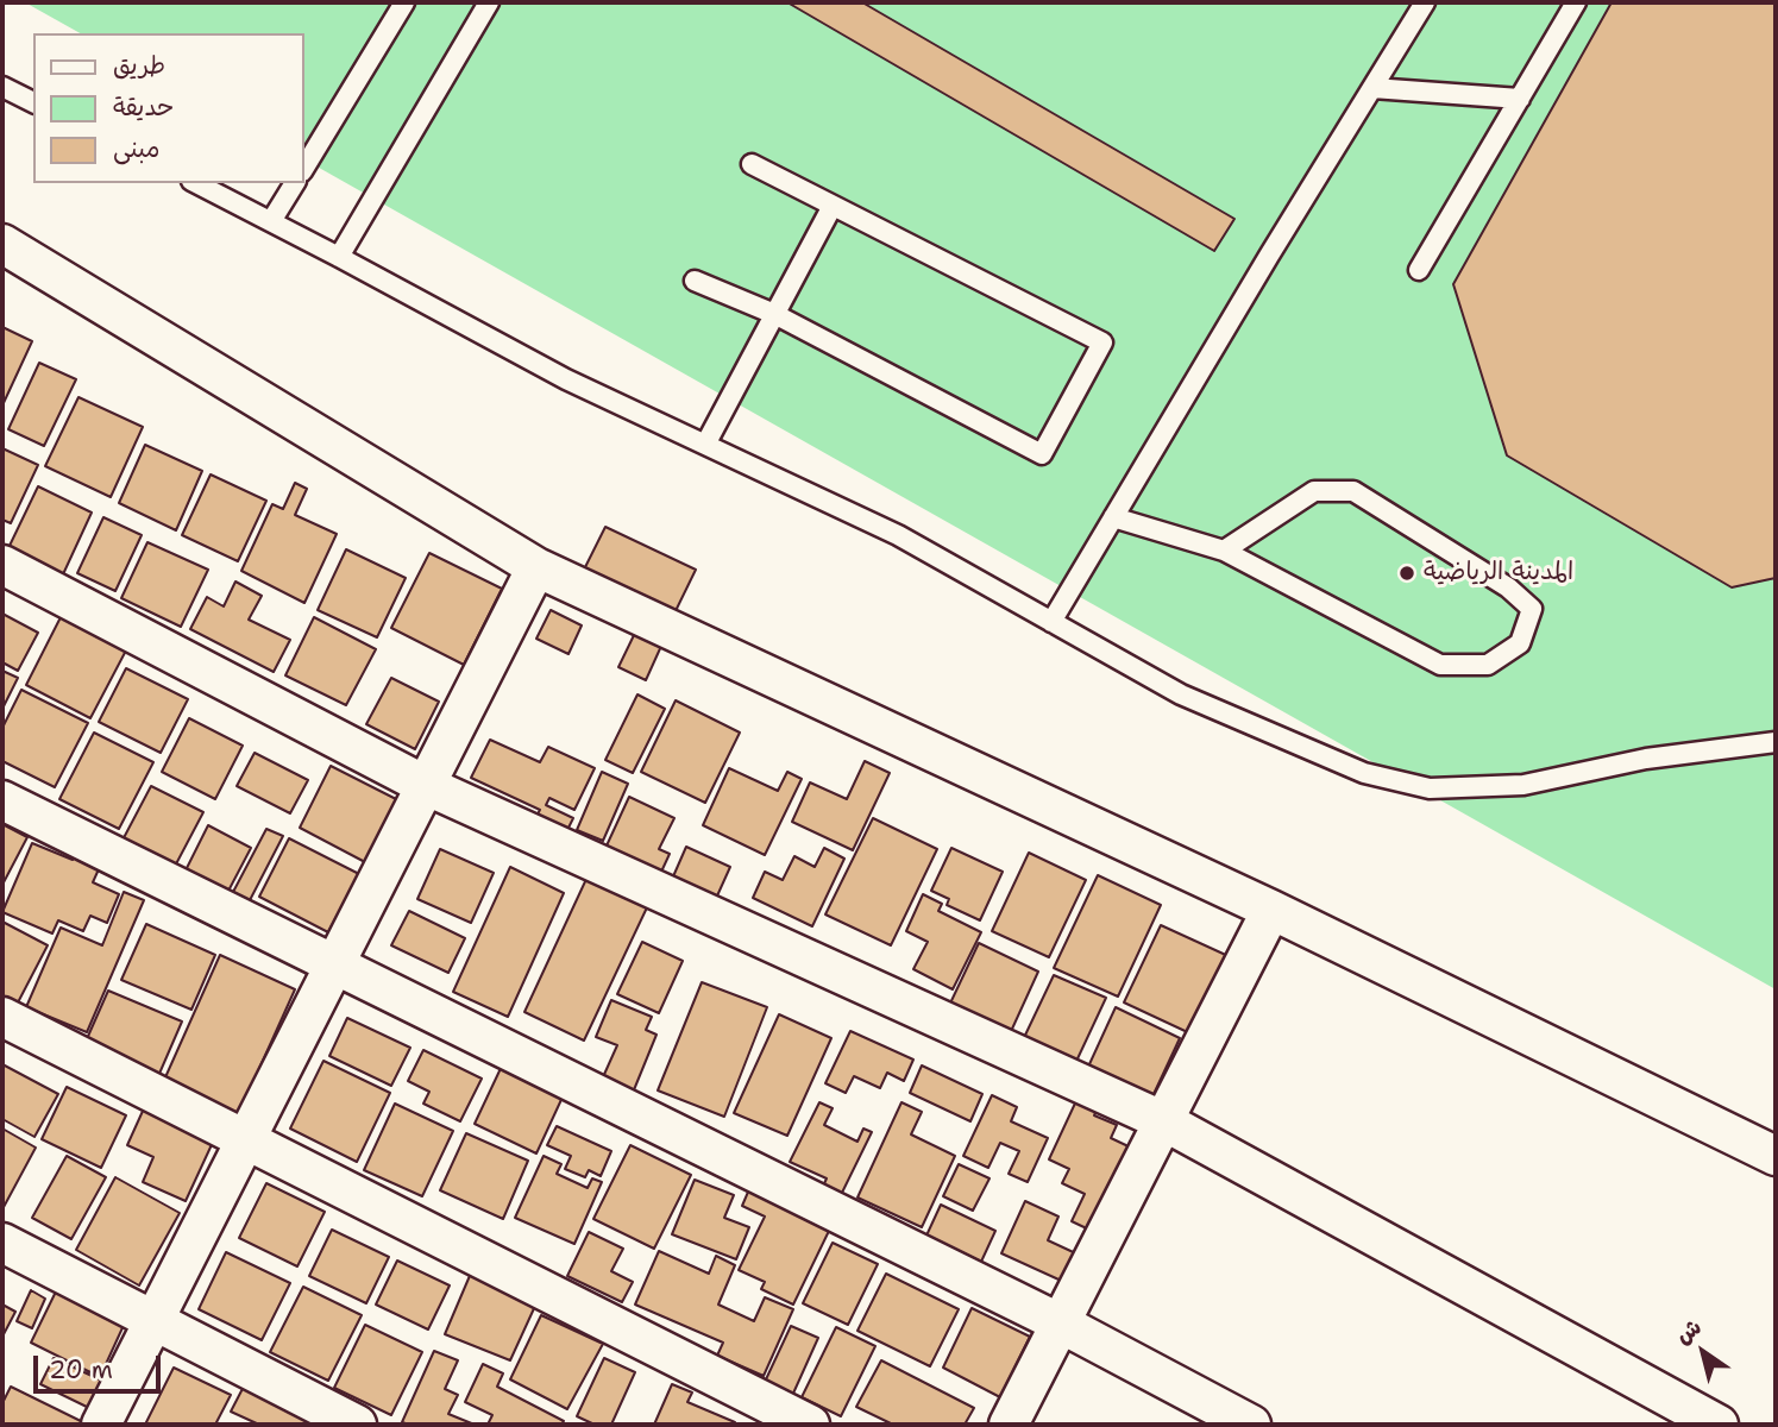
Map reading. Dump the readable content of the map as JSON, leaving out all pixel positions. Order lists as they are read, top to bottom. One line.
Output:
{"places":["المدينة الرياضية"],"legend":["طريق","حديقة","مبنى"],"scale_bar":"20 m","north":"top left"}
